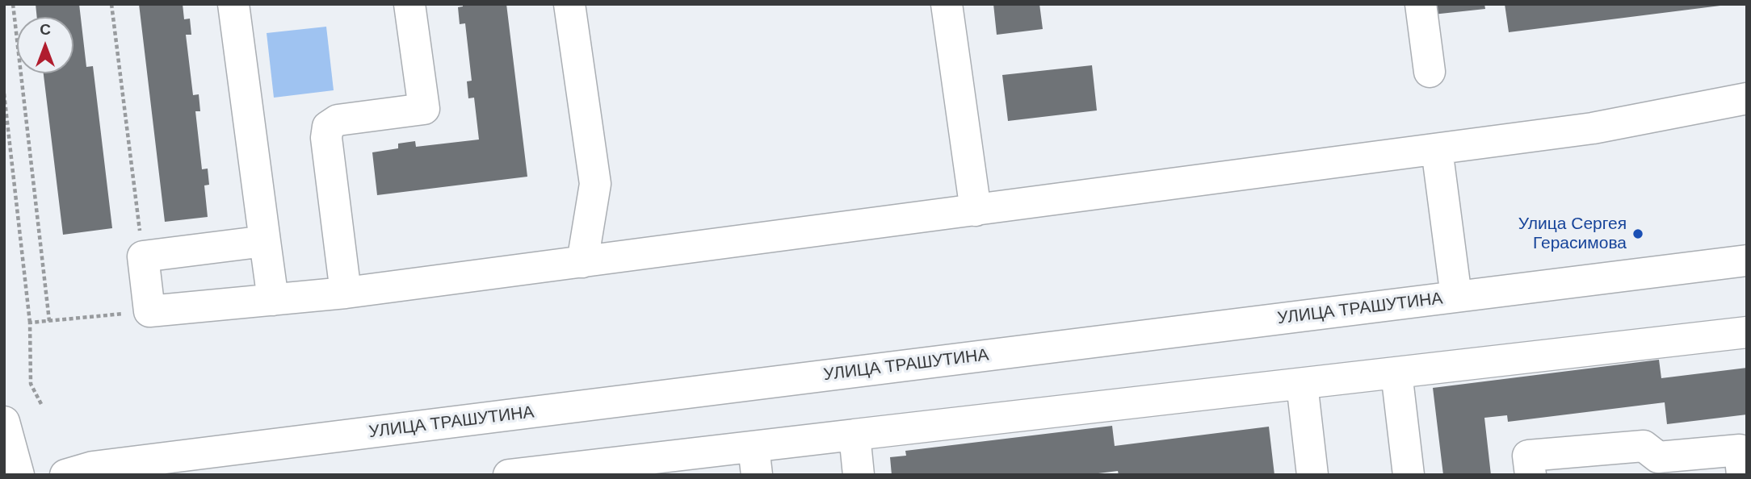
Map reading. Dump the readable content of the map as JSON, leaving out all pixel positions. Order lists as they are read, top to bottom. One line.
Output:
{"streets":{"street":["УЛИЦА ТРАШУТИНА"]},"places":["Улица Сергея Герасимова"],"north":"top"}
